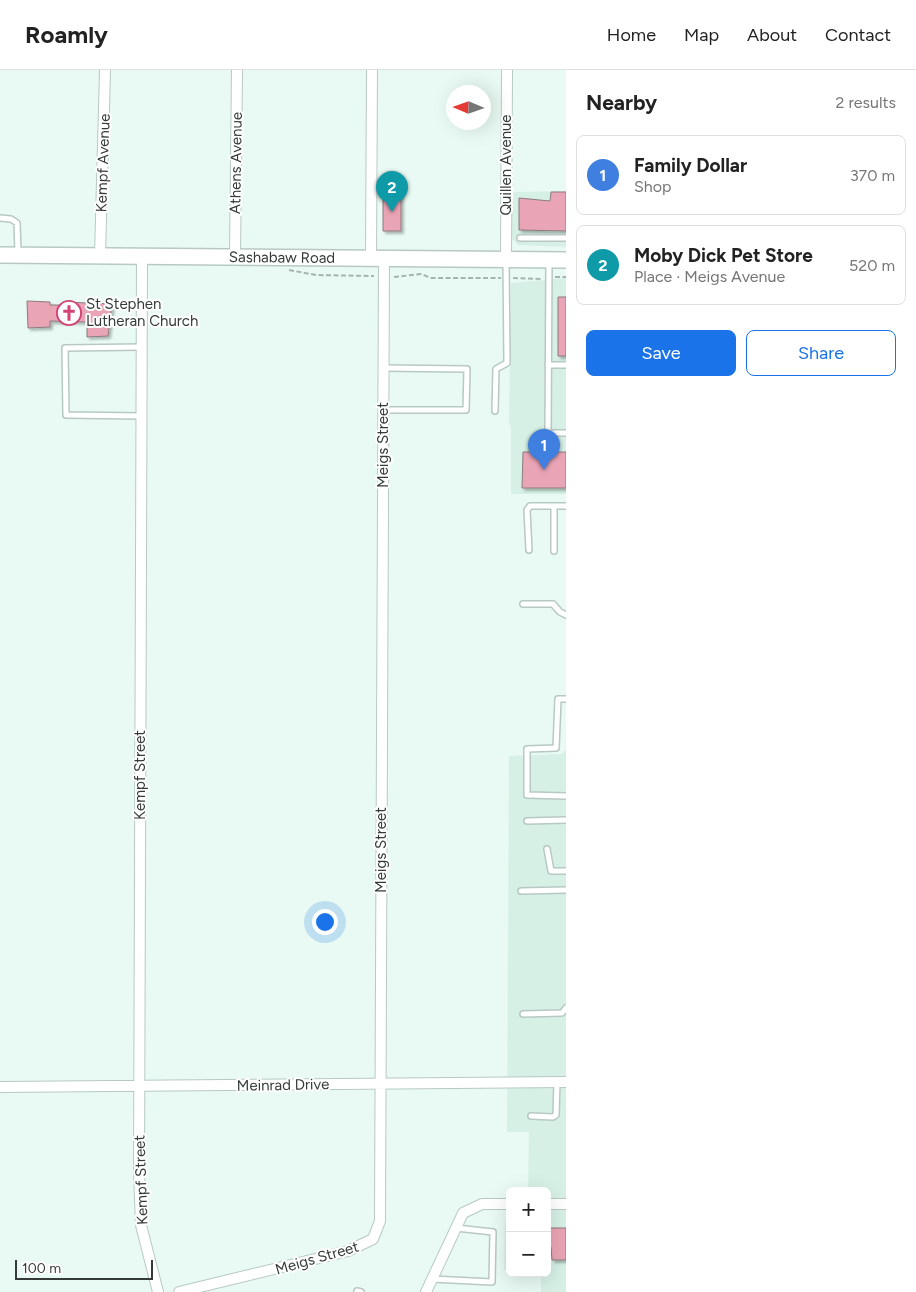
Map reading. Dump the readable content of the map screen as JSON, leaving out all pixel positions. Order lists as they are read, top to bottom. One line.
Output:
{"streets":{"street":["Kempf Avenue","Athens Avenue","Quillen Avenue","Sashabaw Road","Meigs Street","Kempf Street","Meinrad Drive"]},"crossings":[["Kempf Avenue","Sashabaw Road"],["Athens Avenue","Sashabaw Road"],["Quillen Avenue","Sashabaw Road"],["Sashabaw Road","Meigs Street"],["Sashabaw Road","Kempf Street"],["Meigs Street","Meinrad Drive"],["Kempf Street","Meinrad Drive"]],"places":{"church":["St Stephen Lutheran Church"]},"scale_bar":"100 m","north":"left","page":{"header":"Roamly","nav":["Home","Map","About","Contact"],"heading":["Nearby","2 results"],"list":[{"mark":"1","name":"Family Dollar","note":"Shop","value":"370 m"},{"mark":"2","name":"Moby Dick Pet Store","note":"Place · Meigs Avenue","value":"520 m"}],"pins":["2","1"],"buttons":["Save","Share"],"map_buttons":["+","−"],"scale":"100 m"}}
